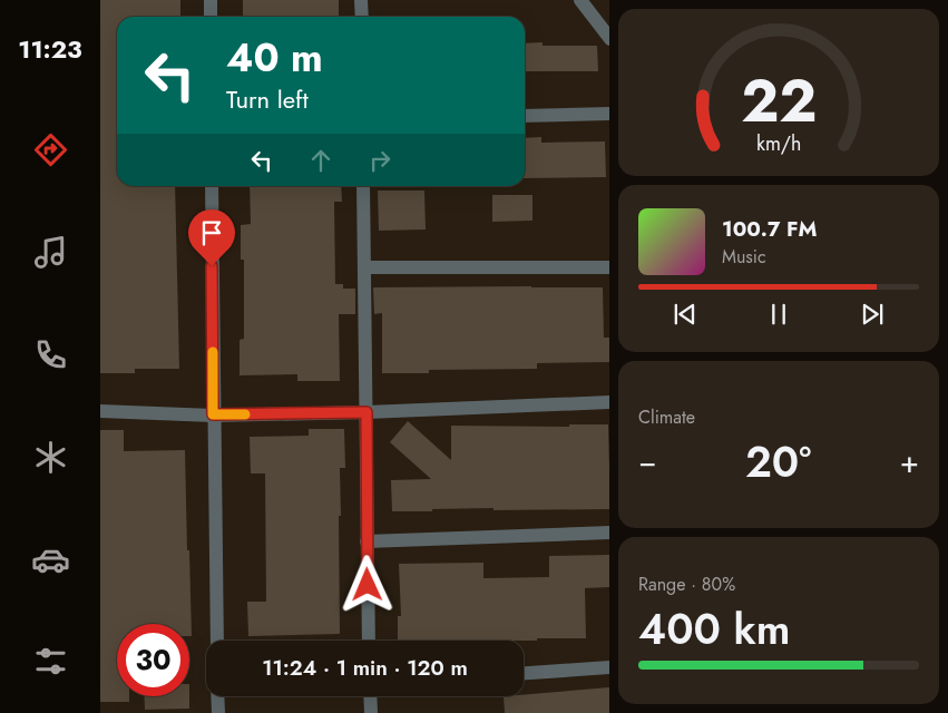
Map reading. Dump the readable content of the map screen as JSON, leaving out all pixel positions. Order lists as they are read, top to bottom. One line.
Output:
{"page":{"tabs":"11:23","turn":["40 m","Turn left"],"song":["100.7 FM","Music"],"tile":["Climate",["Range · 80%","400 km"]],"heat":["−","20°","+"],"limit":"30","trip":"11:24 · 1 min · 120 m","gauge":["22","km/h"]}}
